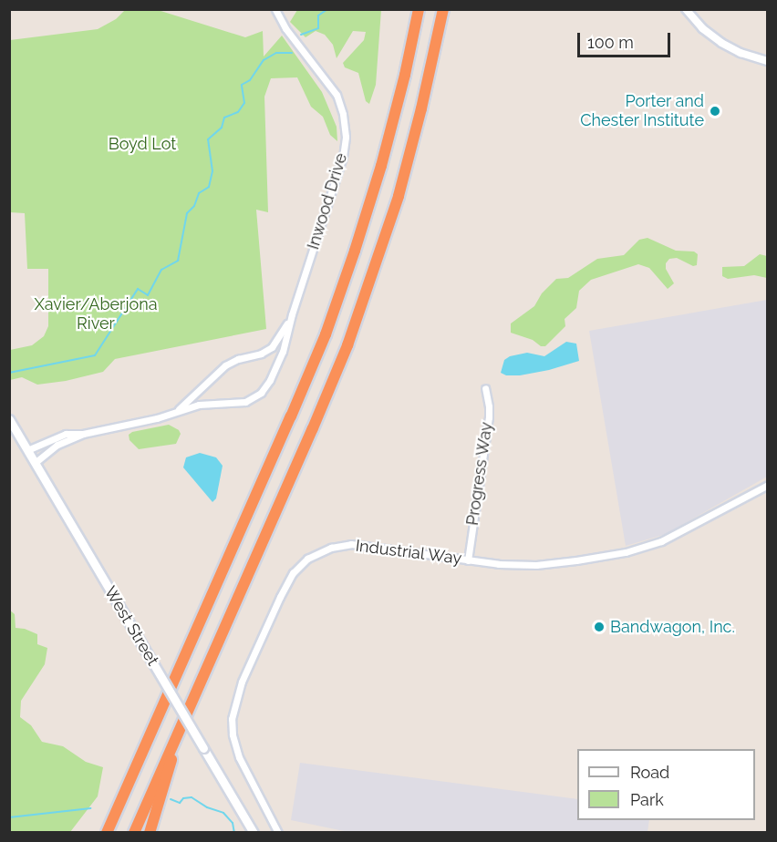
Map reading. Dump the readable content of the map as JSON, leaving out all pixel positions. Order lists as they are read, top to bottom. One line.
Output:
{"streets":{"main road":["West Street"],"street":["Inwood Drive","Progress Way","Industrial Way"]},"crossings":[["Inwood Drive","West Street"],["Progress Way","Industrial Way"]],"parks":["Boyd Lot","Xavier/Aberjona River"],"places":["Porter and Chester Institute","Bandwagon, Inc."],"legend":["Road","Park"],"scale_bar":"100 m"}
